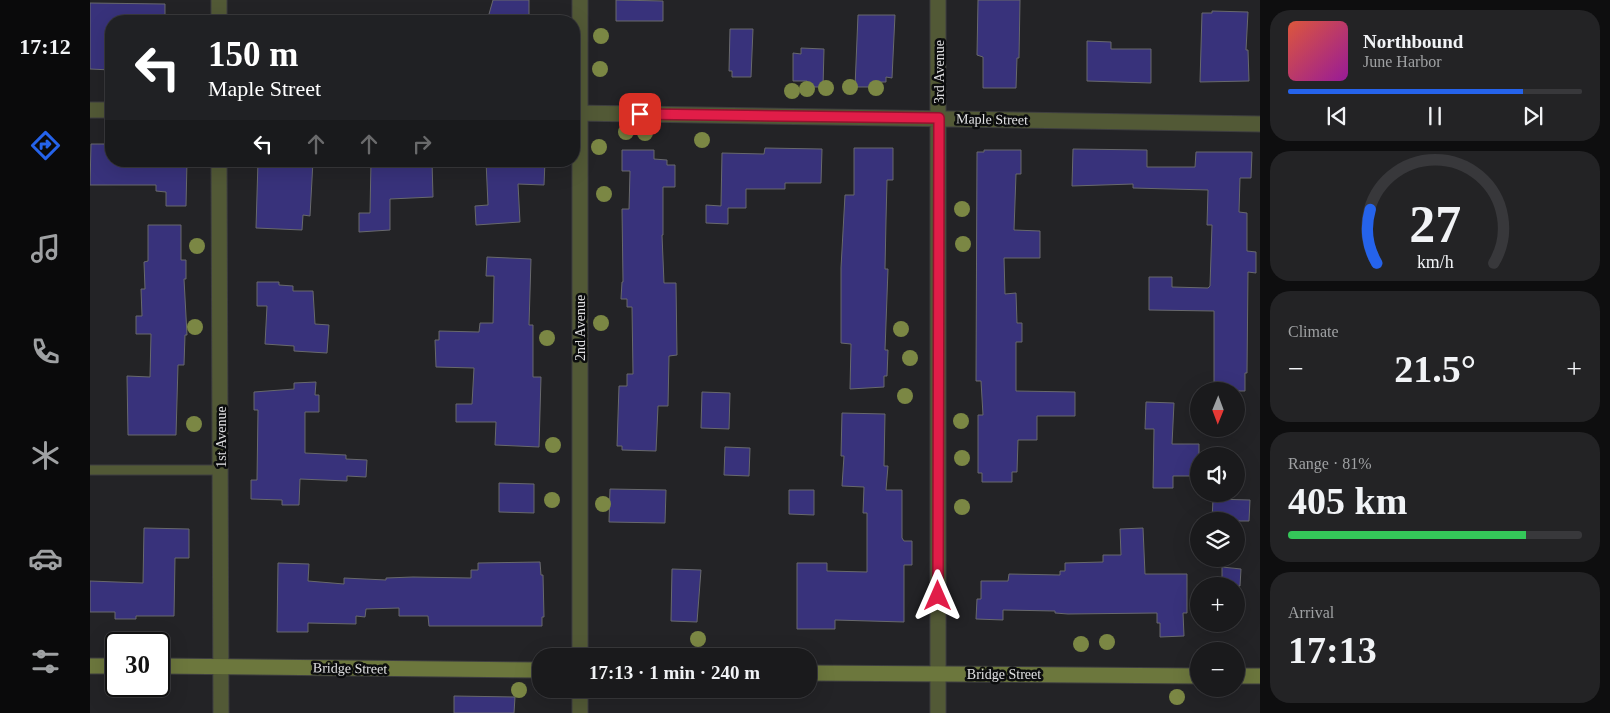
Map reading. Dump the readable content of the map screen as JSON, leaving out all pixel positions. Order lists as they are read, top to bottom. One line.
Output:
{"streets":{"main road":["Bridge Street"],"street":["3rd Avenue","Maple Street","2nd Avenue","1st Avenue"]},"crossings":[["3rd Avenue","Maple Street"],["3rd Avenue","Bridge Street"],["1st Avenue","Bridge Street"]],"north":"bottom","page":{"tabs":"17:12","turn":["150 m","Maple Street"],"song":["Northbound","June Harbor"],"tile":["Climate",["Range · 81%","405 km"],["Arrival","17:13"]],"heat":["−","21.5°","+"],"map_buttons":["+","−"],"limit":"30","trip":"17:13 · 1 min · 240 m","gauge":["27","km/h"]}}
